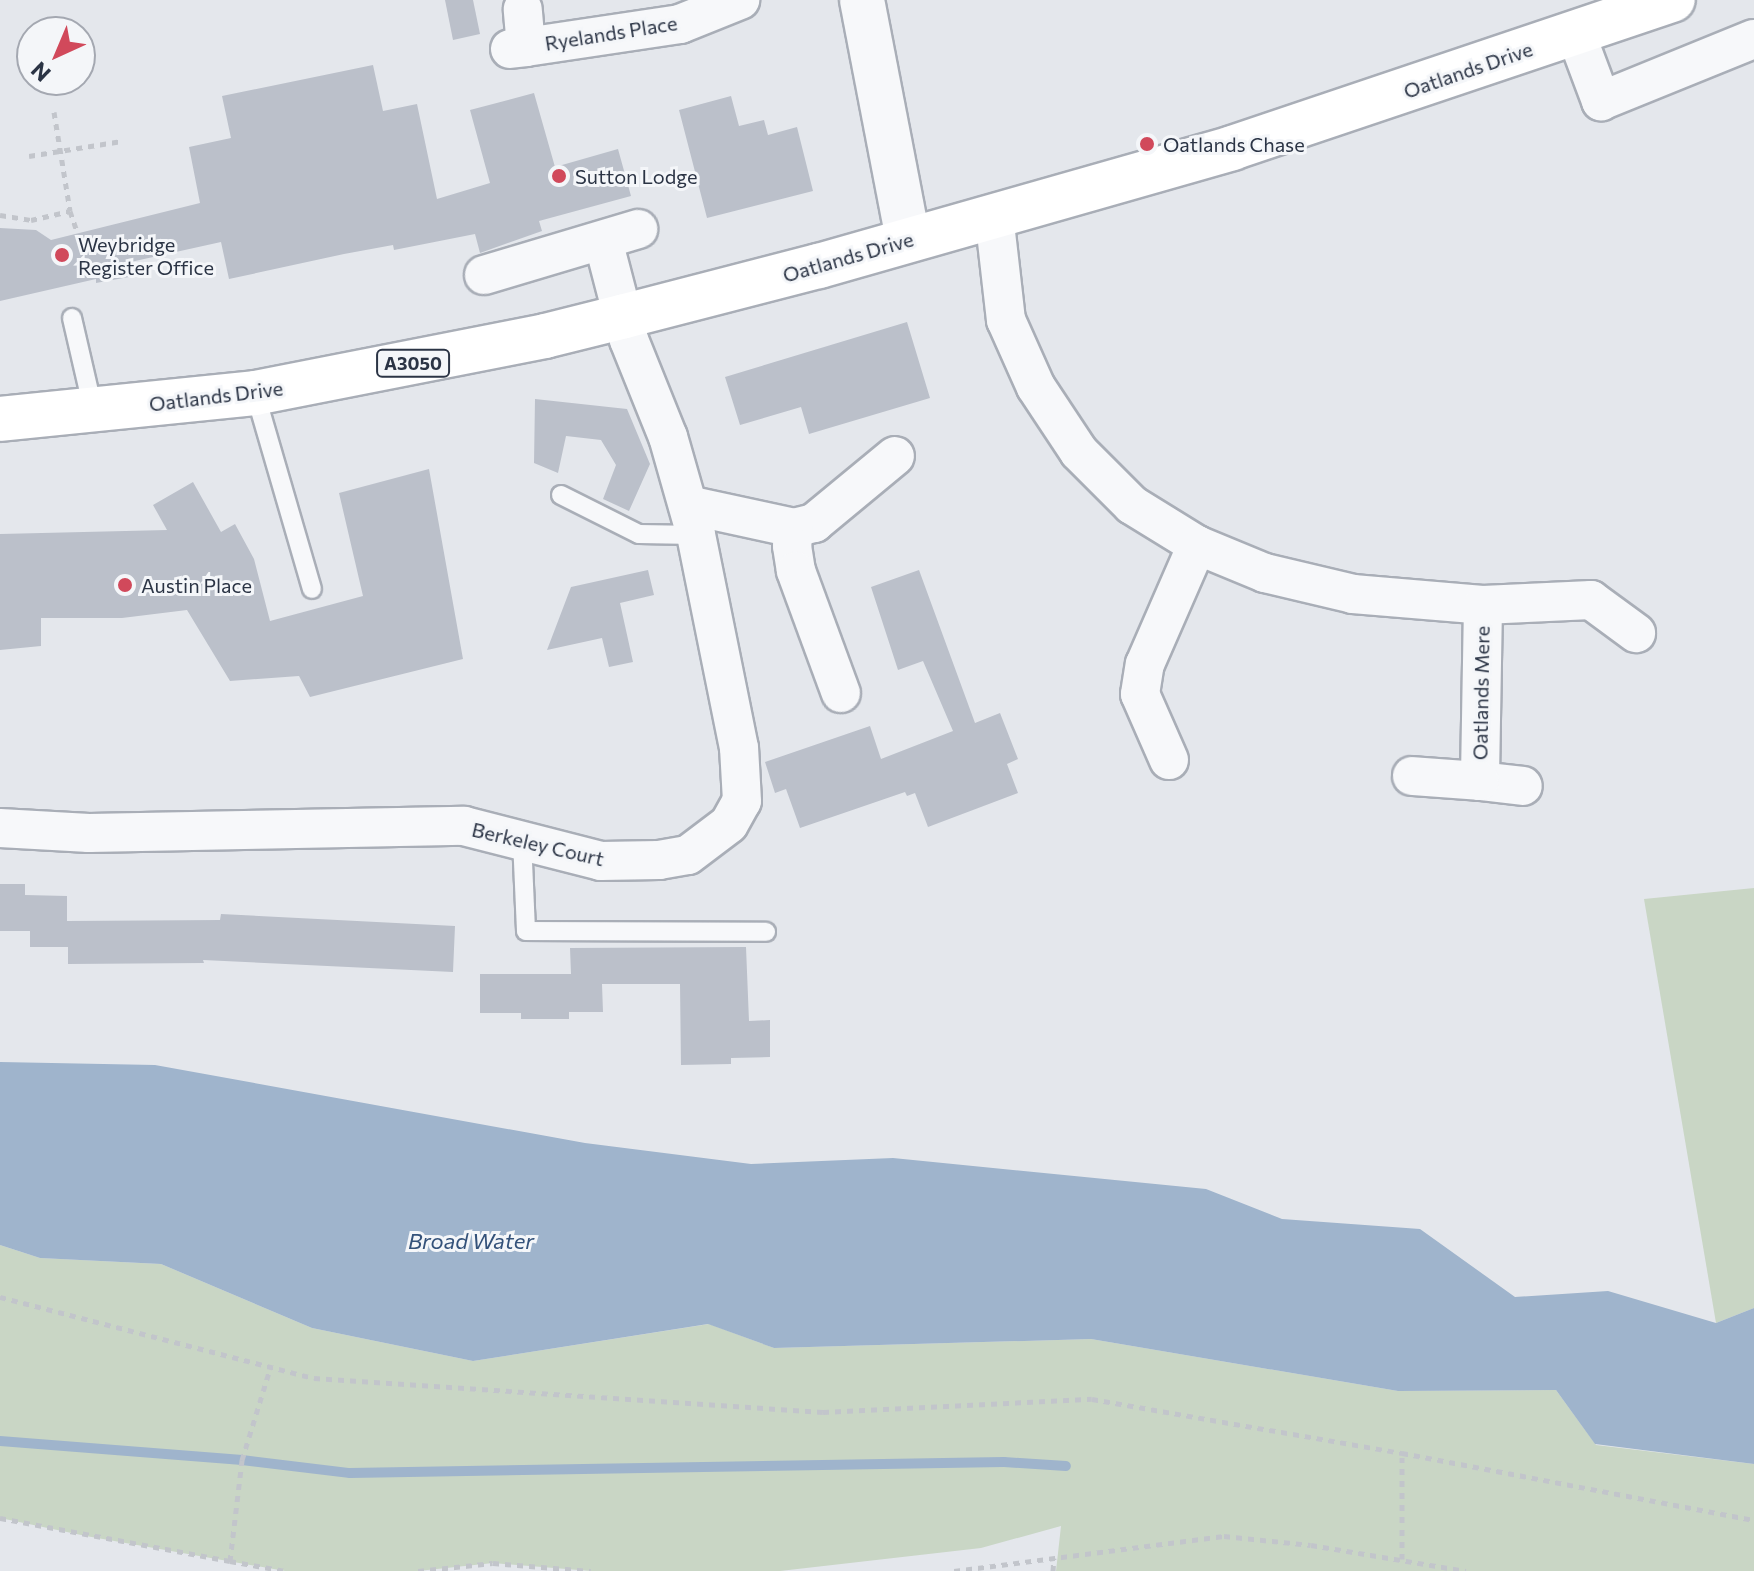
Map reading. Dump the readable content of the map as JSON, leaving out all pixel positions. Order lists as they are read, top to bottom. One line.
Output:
{"streets":{"main road":["Oatlands Drive","A3050"],"street":["Ryelands Place","Oatlands Mere","Berkeley Court"]},"crossings":[["Oatlands Drive","Oatlands Mere"],["Oatlands Drive","Berkeley Court"]],"water":["Broad Water"],"places":["Oatlands Chase","Sutton Lodge","Weybridge Register Office","Austin Place"],"north":"bottom left"}
